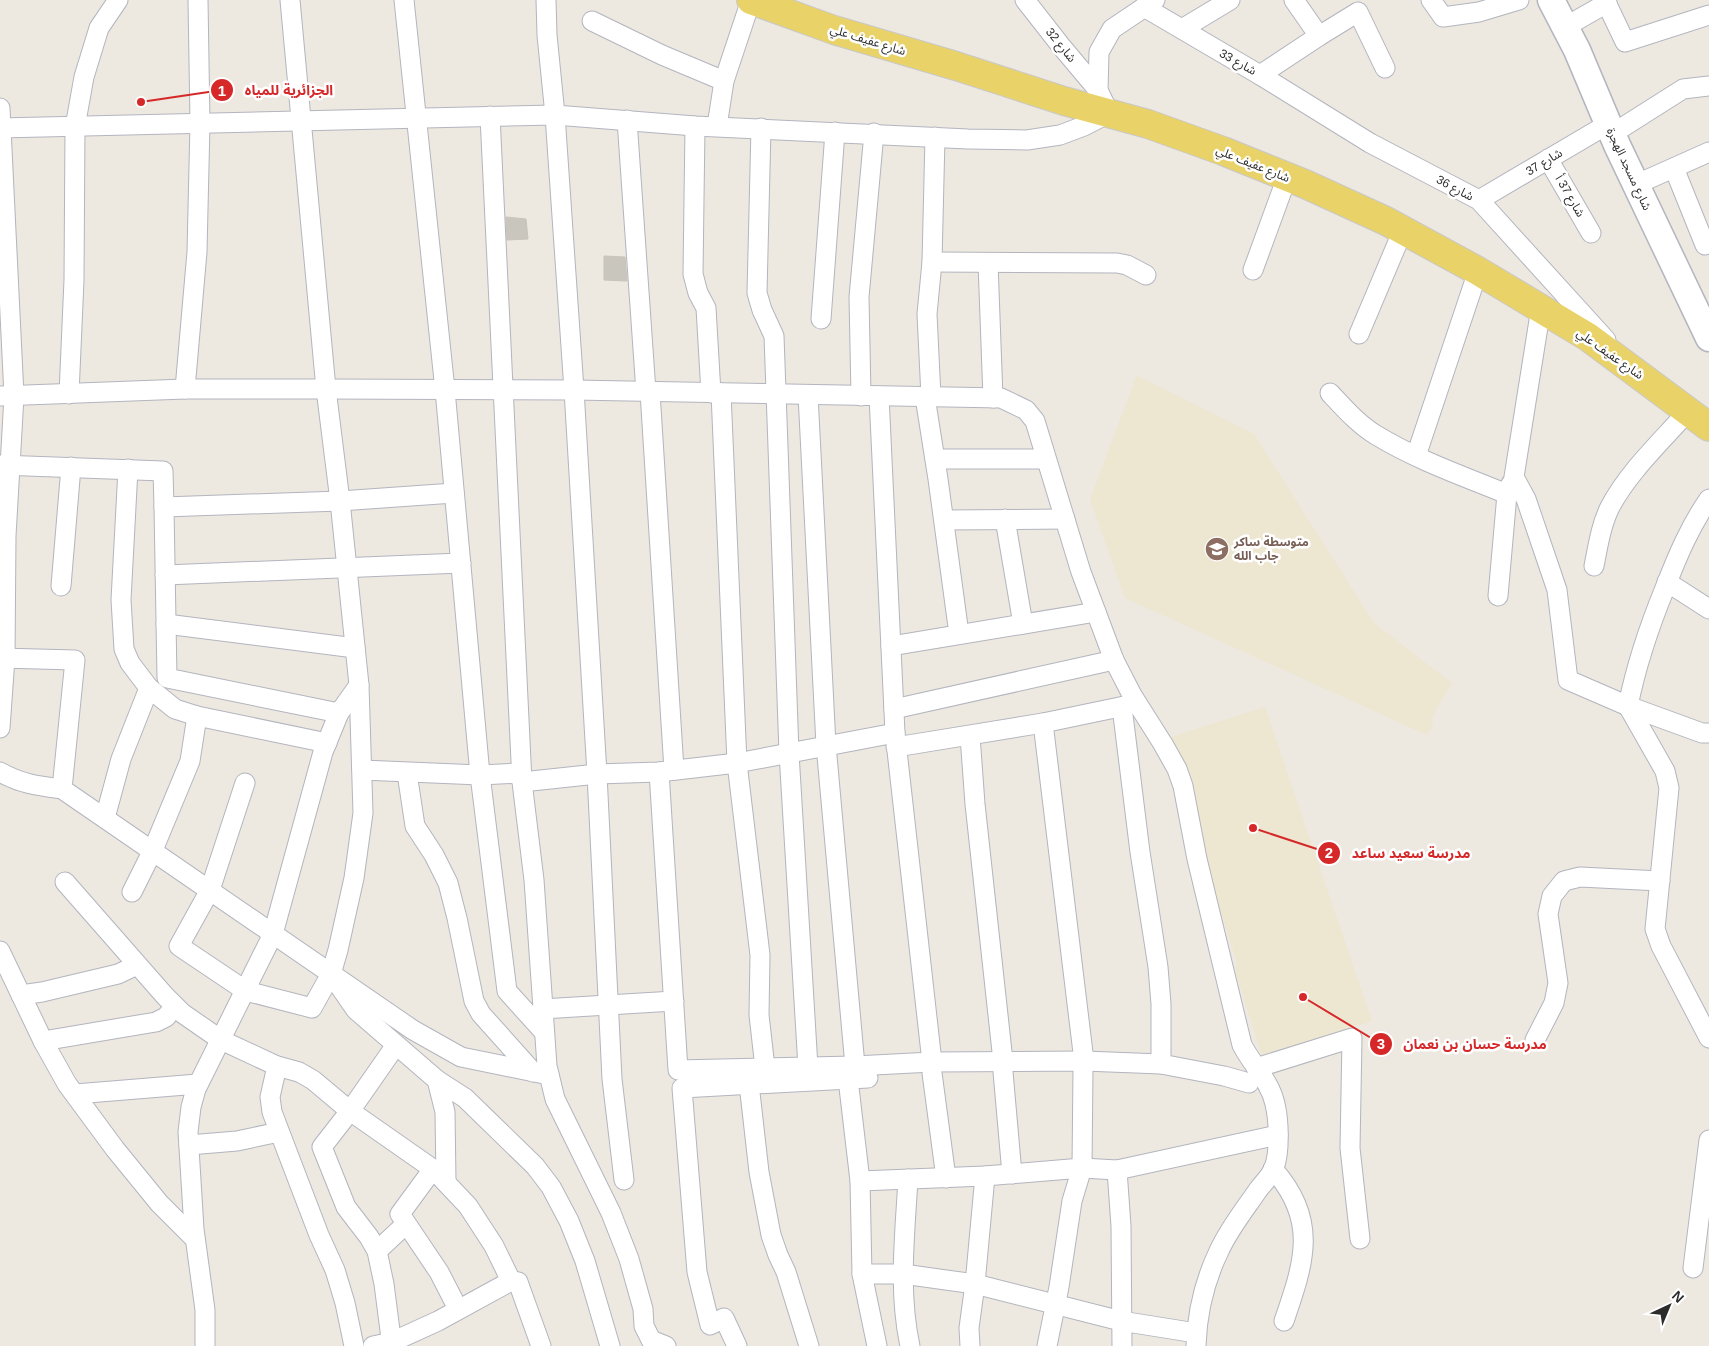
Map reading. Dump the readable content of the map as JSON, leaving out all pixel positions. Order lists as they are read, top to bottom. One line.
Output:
{"streets":{"main road":["شارع عفيف علي"],"street":["شارع 32","شارع 33","شارع 37","شارع مسجد الهجرة","شارع 36","شارع 37 أ"]},"crossings":[["شارع عفيف علي","شارع 32"],["شارع عفيف علي","شارع 36"],["شارع 33","شارع 36"],["شارع 37","شارع مسجد الهجرة"],["شارع 37","شارع 36"],["شارع 37","شارع 37 أ"]],"places":{"other":["الجزائرية للمياه","مدرسة سعيد ساعد","مدرسة حسان بن نعمان"],"school or university":["متوسطة ساكر جاب الله"]},"north":"top right"}
